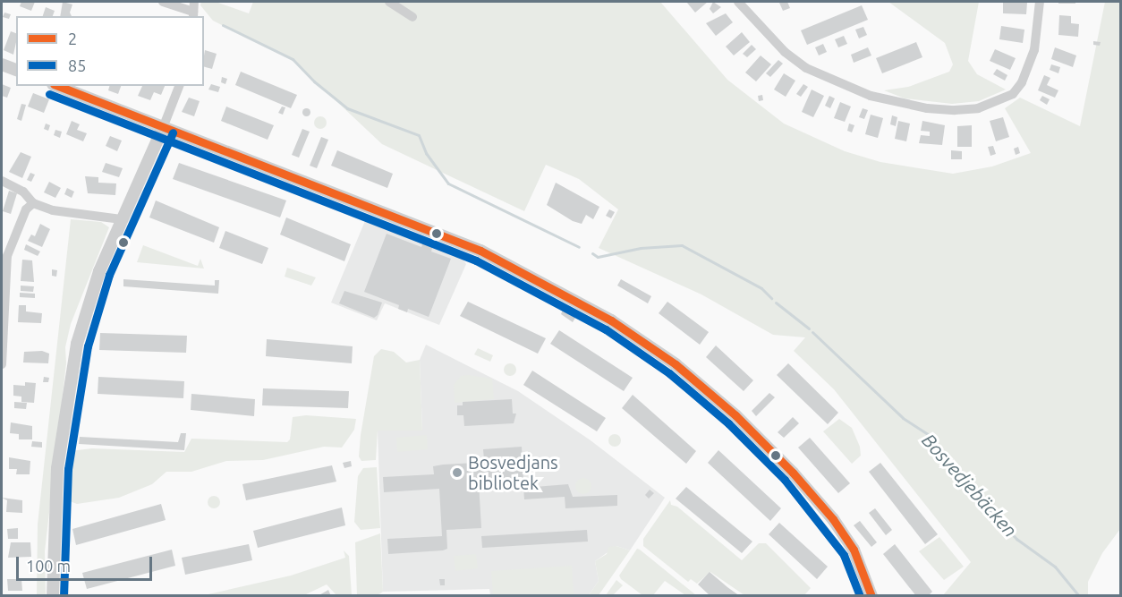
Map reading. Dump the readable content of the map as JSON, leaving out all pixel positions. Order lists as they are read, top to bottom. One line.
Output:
{"water":["Bosvedjebäcken"],"places":["Bosvedjans bibliotek"],"lines":["transit line 2","transit line 85"],"legend":["2","85"],"scale_bar":"100 m"}
